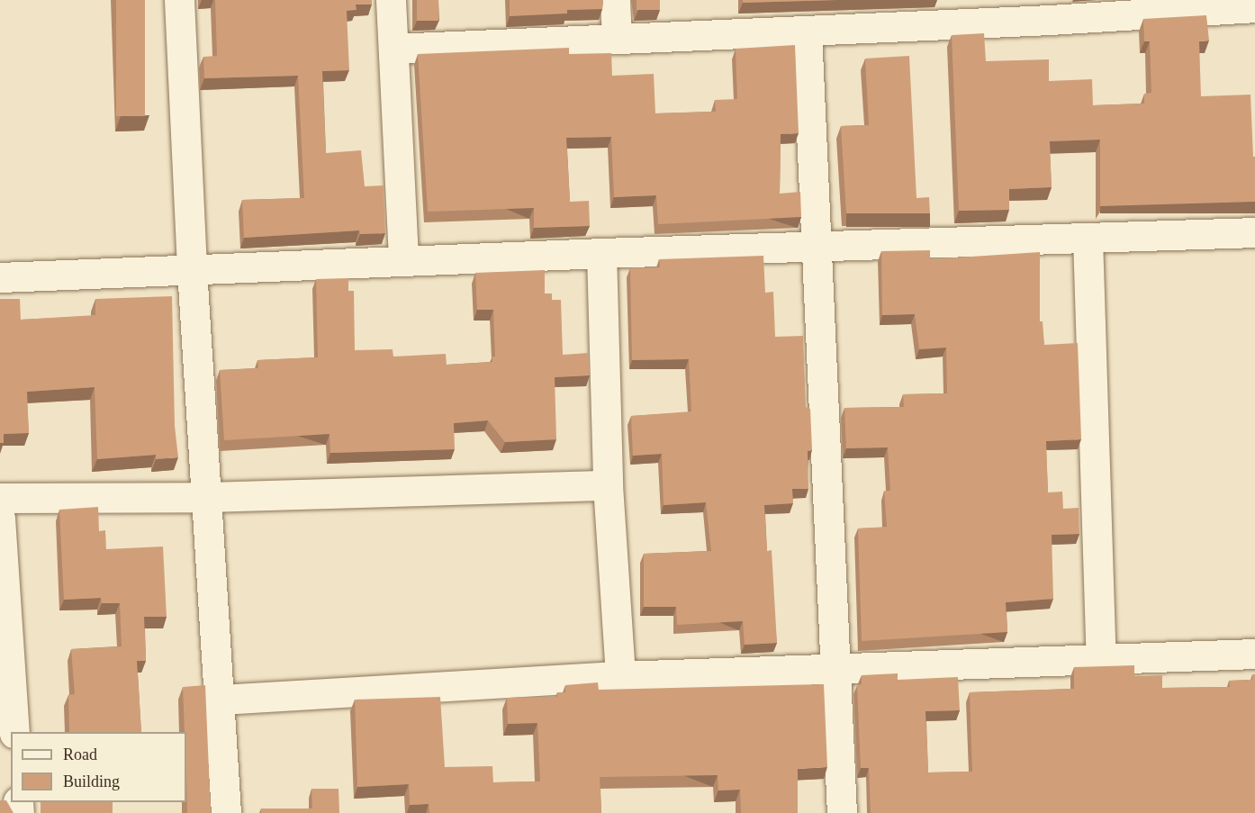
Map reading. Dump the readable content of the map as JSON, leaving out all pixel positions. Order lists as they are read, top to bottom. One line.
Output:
{"legend":["Road","Building"]}
